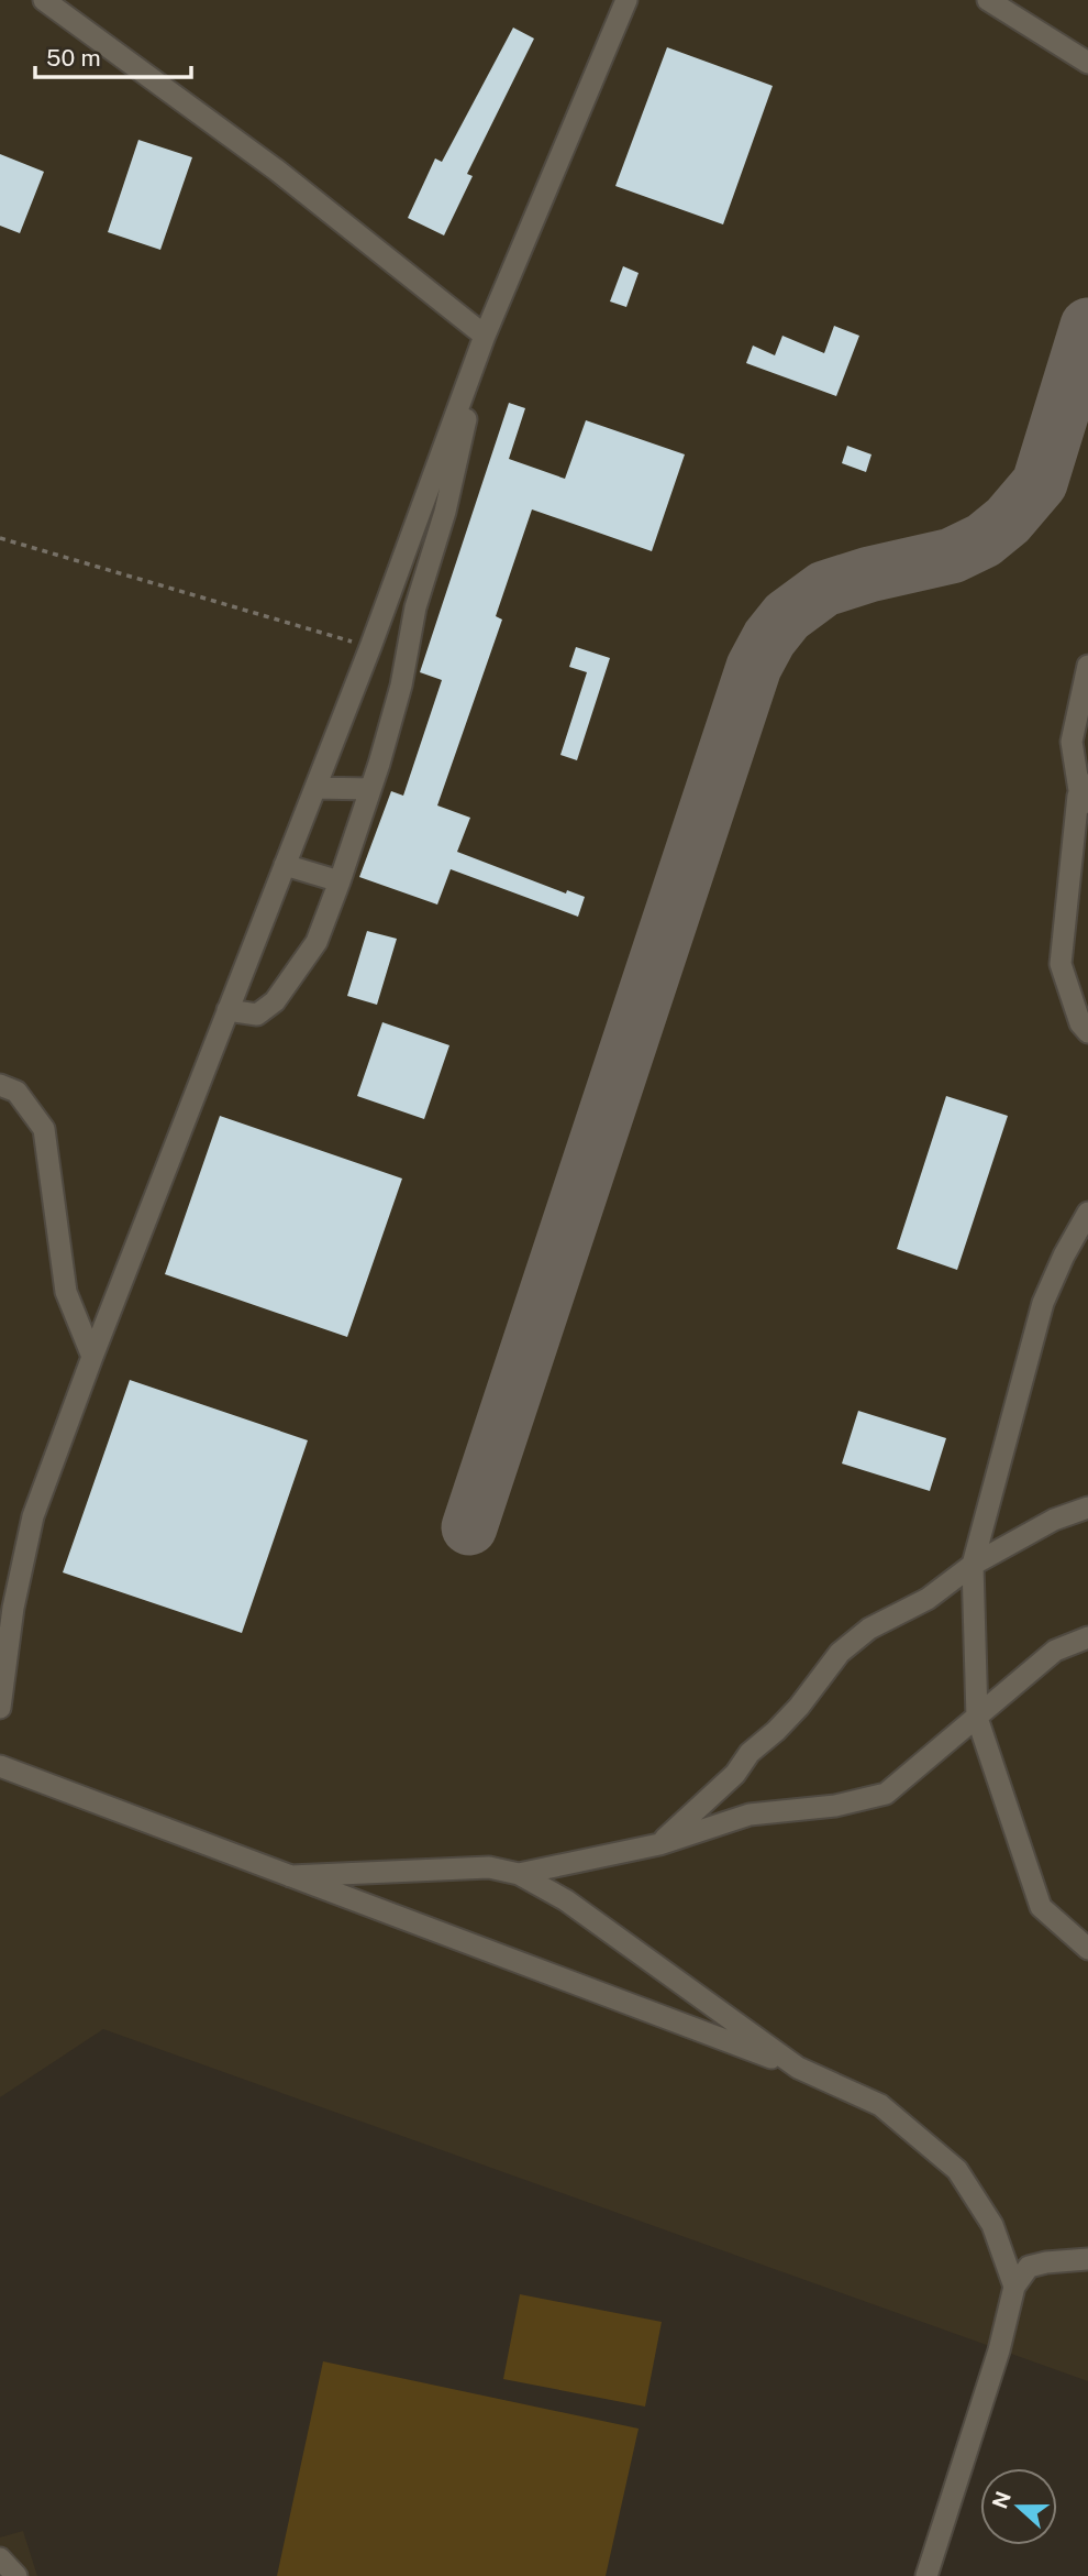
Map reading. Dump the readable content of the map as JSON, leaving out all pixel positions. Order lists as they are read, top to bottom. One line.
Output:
{"scale_bar":"50 m","north":"left"}
